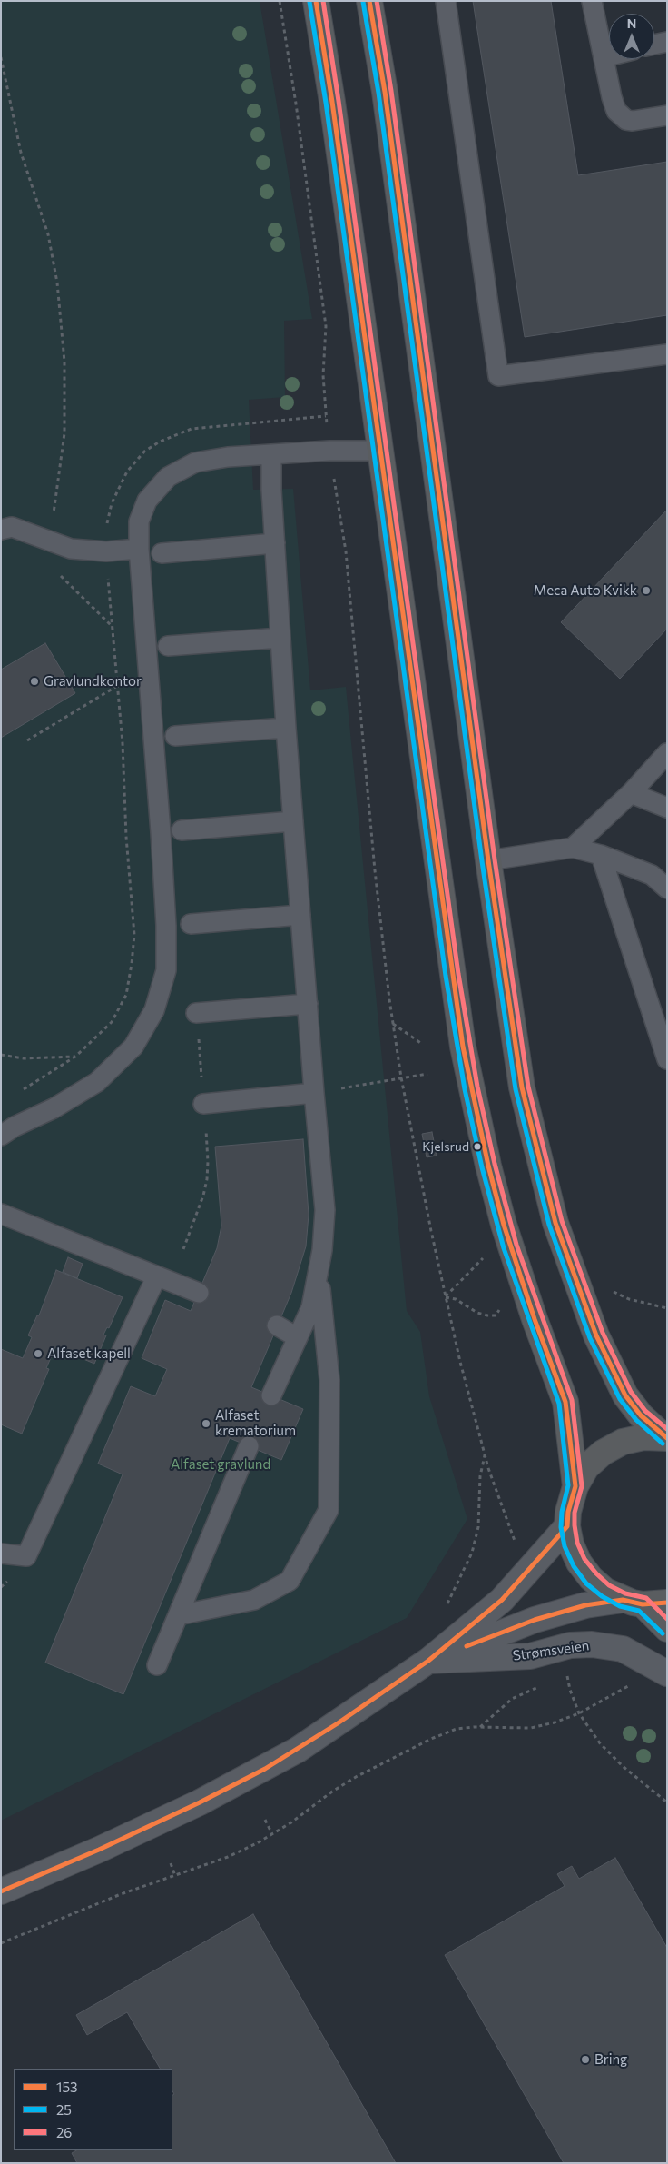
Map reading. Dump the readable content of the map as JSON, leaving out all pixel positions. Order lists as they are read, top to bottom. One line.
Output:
{"streets":{"main road":["Strømsveien"]},"parks":["Alfaset gravlund"],"places":["Meca Auto Kvikk","Gravlundkontor","Kjelsrud","Alfaset kapell","Alfaset krematorium","Bring"],"lines":["transit line 153","transit line 26","transit line 25"],"legend":["153","25","26"],"north":"top"}
